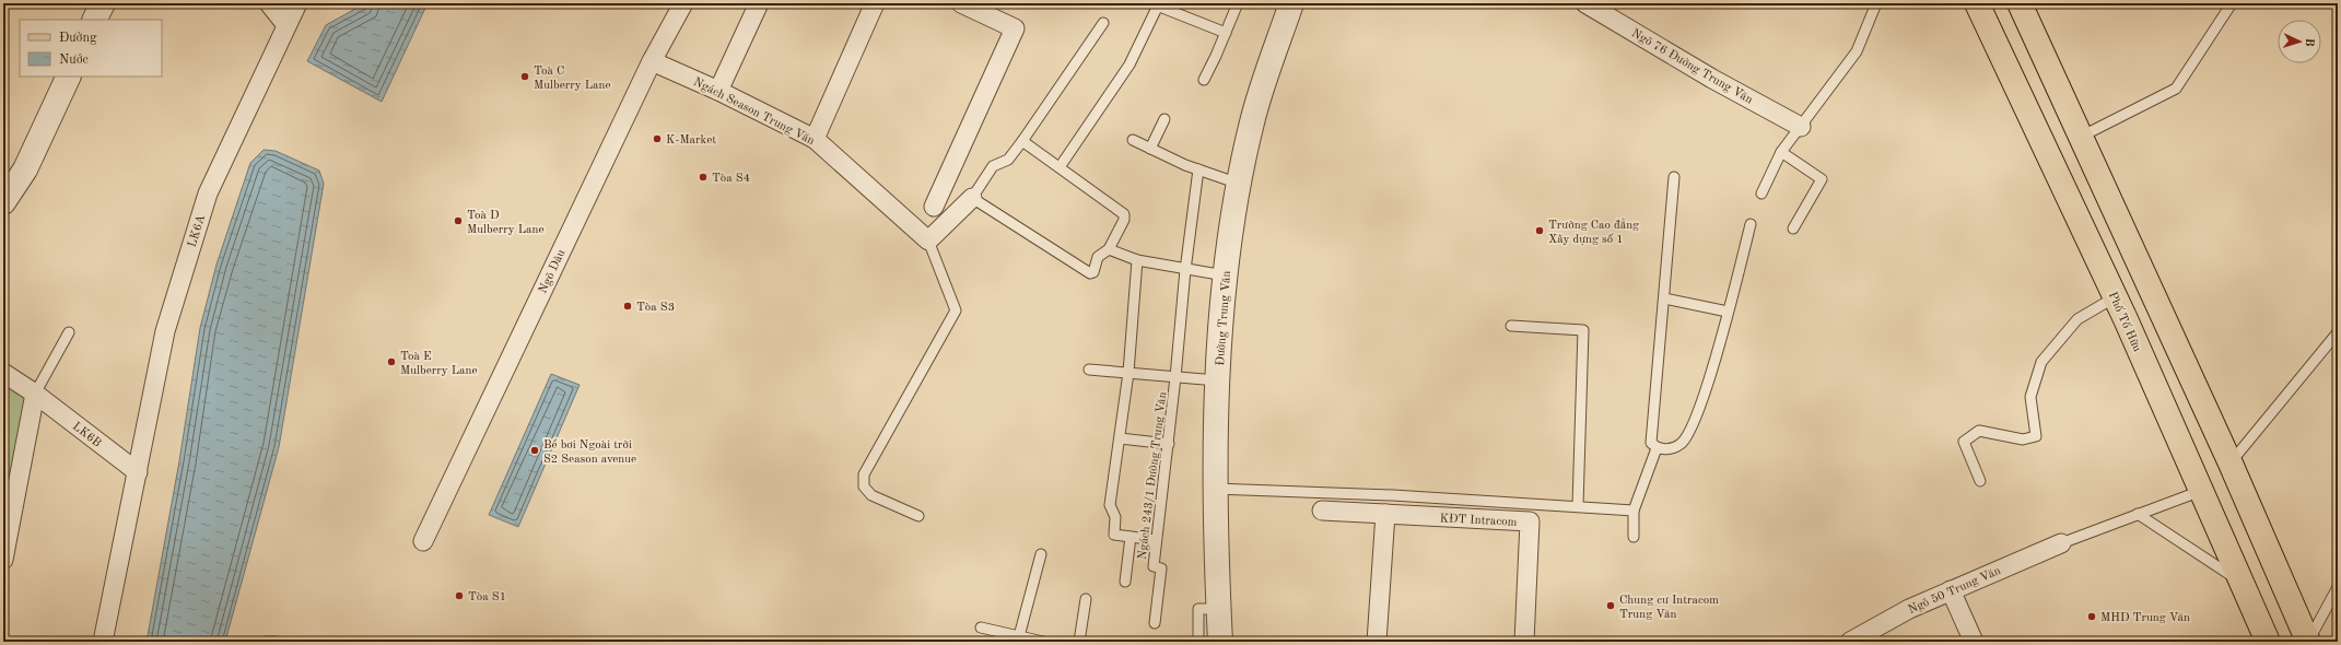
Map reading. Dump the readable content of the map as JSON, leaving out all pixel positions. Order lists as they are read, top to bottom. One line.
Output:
{"streets":{"main road":["Phố Tố Hữu"],"street":["Ngõ 76 Đường Trung Văn","Ngách Season Trung Văn","LK6A","Ngõ Dâu","Đường Trung Văn","LK6B","KĐT Intracom","Ngõ 50 Trung Văn"],"lane":["Ngách 243/1 Đường Trung Văn"]},"crossings":[["Ngách Season Trung Văn","Ngõ Dâu"],["LK6A","LK6B"]],"places":["Toà C Mulberry Lane","K-Market","Tòa S4","Toà D Mulberry Lane","Trường Cao đẳng Xây dựng số 1","Tòa S3","Toà E Mulberry Lane","Bể bơi Ngoài trời S2 Season avenue","Tòa S1","Chung cư Intracom Trung Văn","MHD Trung Văn"],"legend":["Đường","Nước"],"north":"right"}
